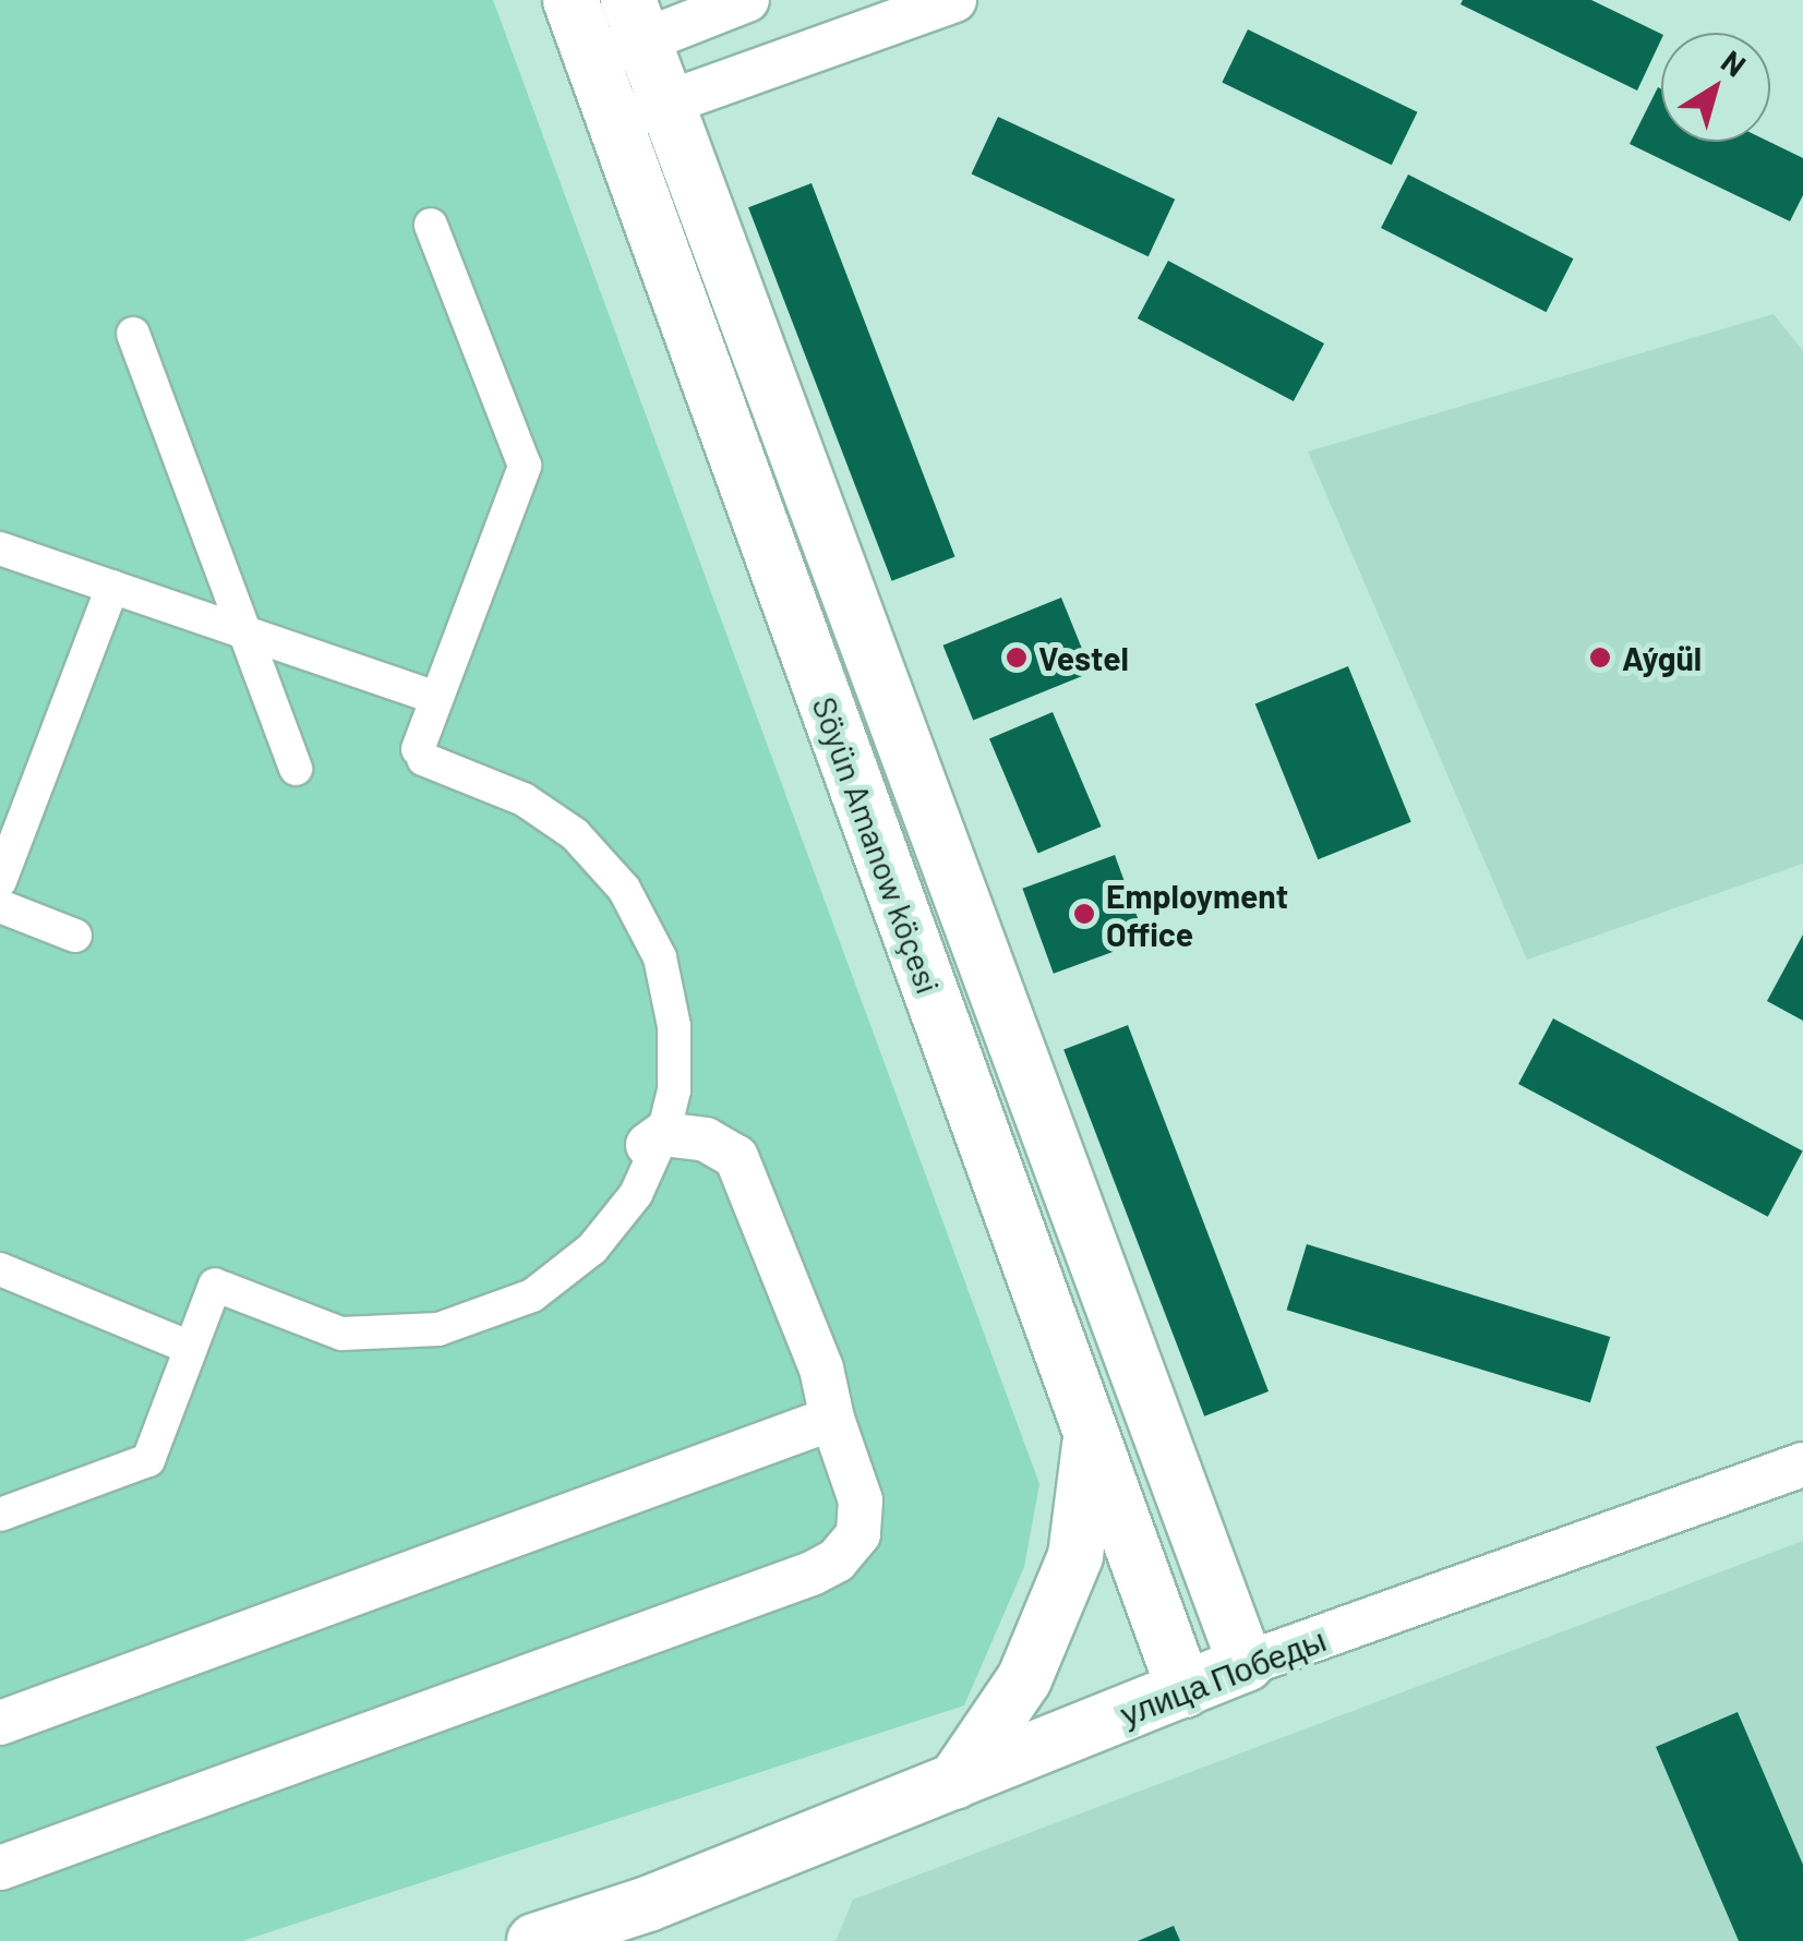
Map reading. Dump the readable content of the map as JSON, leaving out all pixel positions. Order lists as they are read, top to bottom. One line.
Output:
{"streets":{"street":["Söyün Amanow köçesi","улица Победы"]},"crossings":[["Söyün Amanow köçesi","улица Победы"]],"places":["Vestel","Aýgül","Employment Office"],"north":"top right"}
